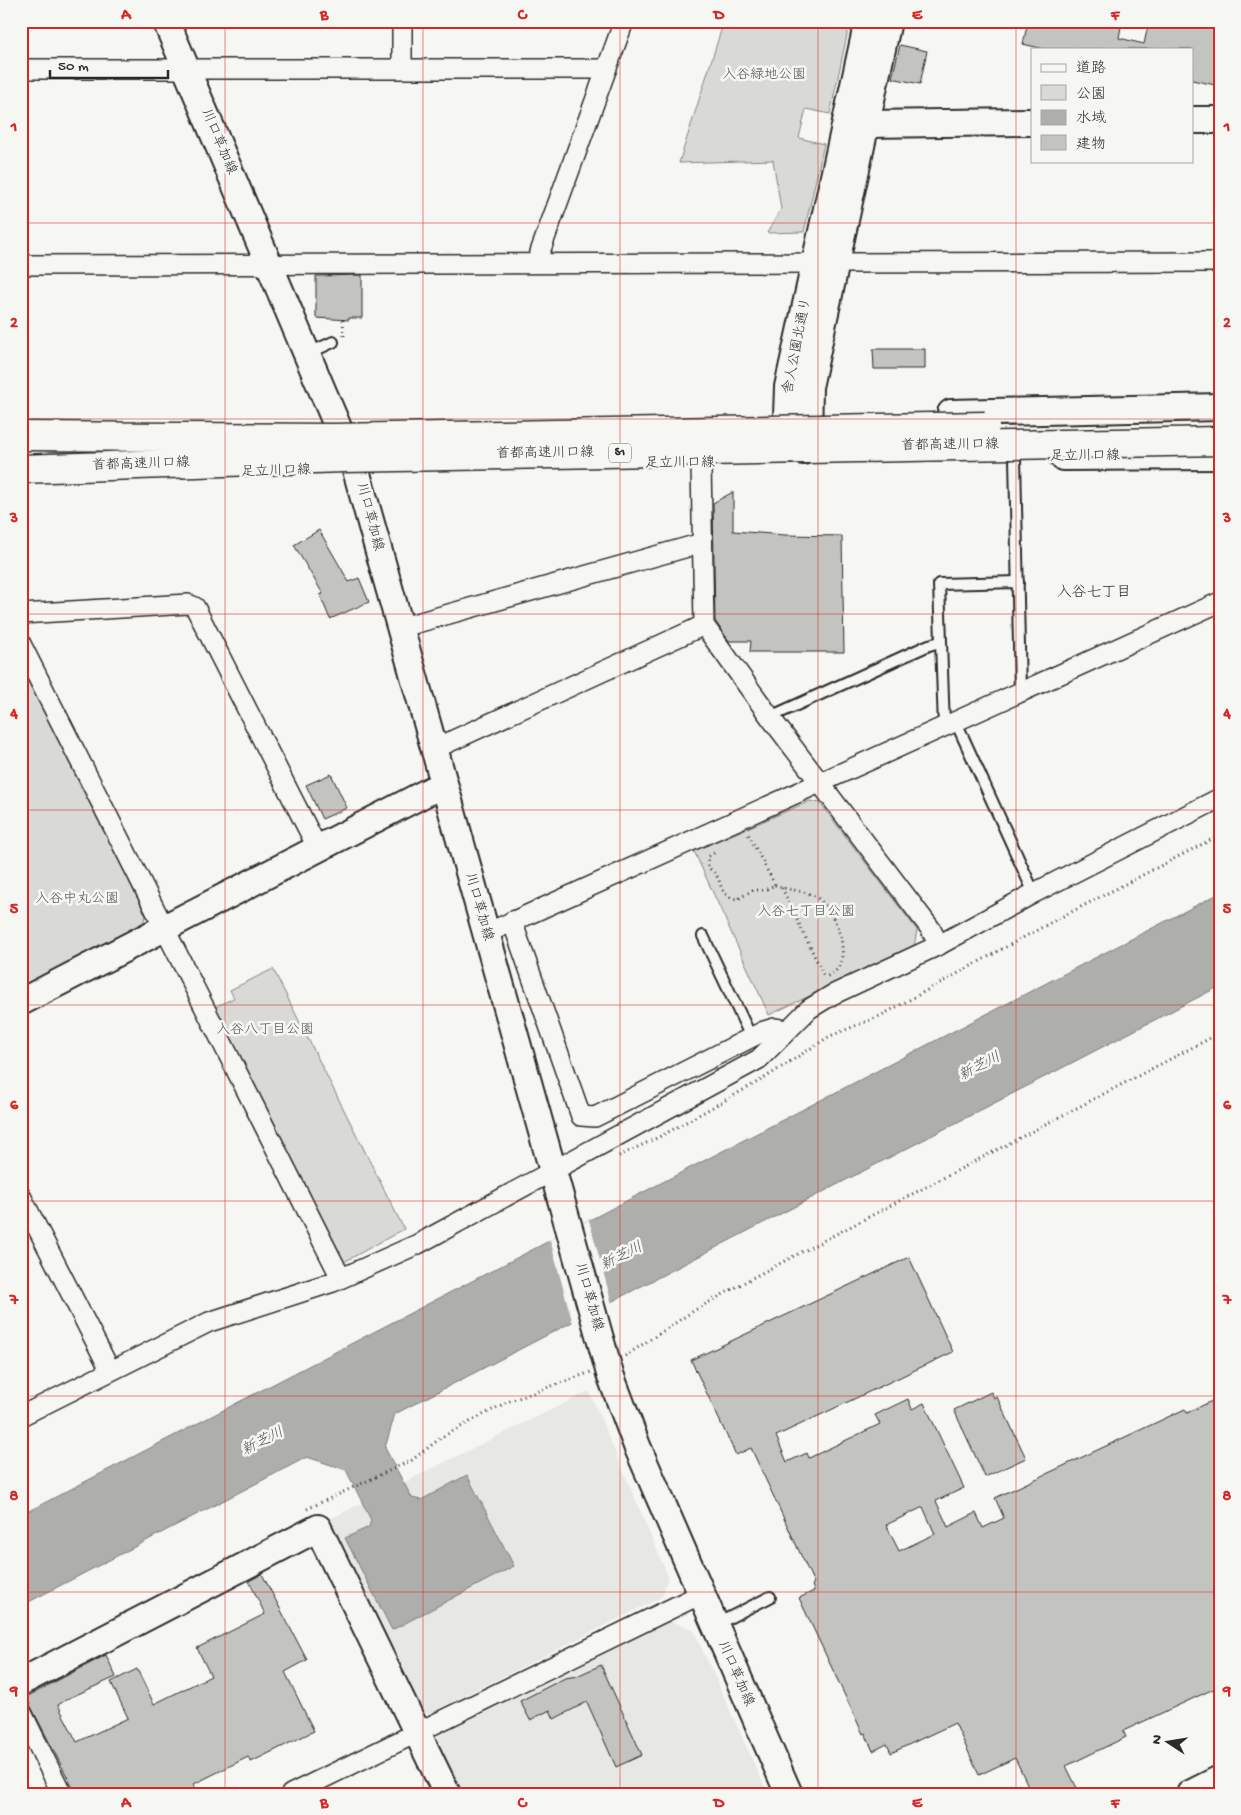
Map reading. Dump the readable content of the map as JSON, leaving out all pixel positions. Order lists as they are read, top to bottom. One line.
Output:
{"streets":{"highway":["首都高速川口線","S1"],"main road":["川口草加線","舎人公園北通り","足立川口線"]},"crossings":[["川口草加線","足立川口線"],["舎人公園北通り","足立川口線"]],"districts":["入谷七丁目"],"water":["新芝川"],"parks":["入谷緑地公園","入谷中丸公園","入谷七丁目公園","入谷八丁目公園"],"legend":["道路","公園","水域","建物"],"scale_bar":"50 m","north":"left","grid":{"columns":["A","B","C","D","E","F"],"rows":["1","2","3","4","5","6","7","8","9"]}}
